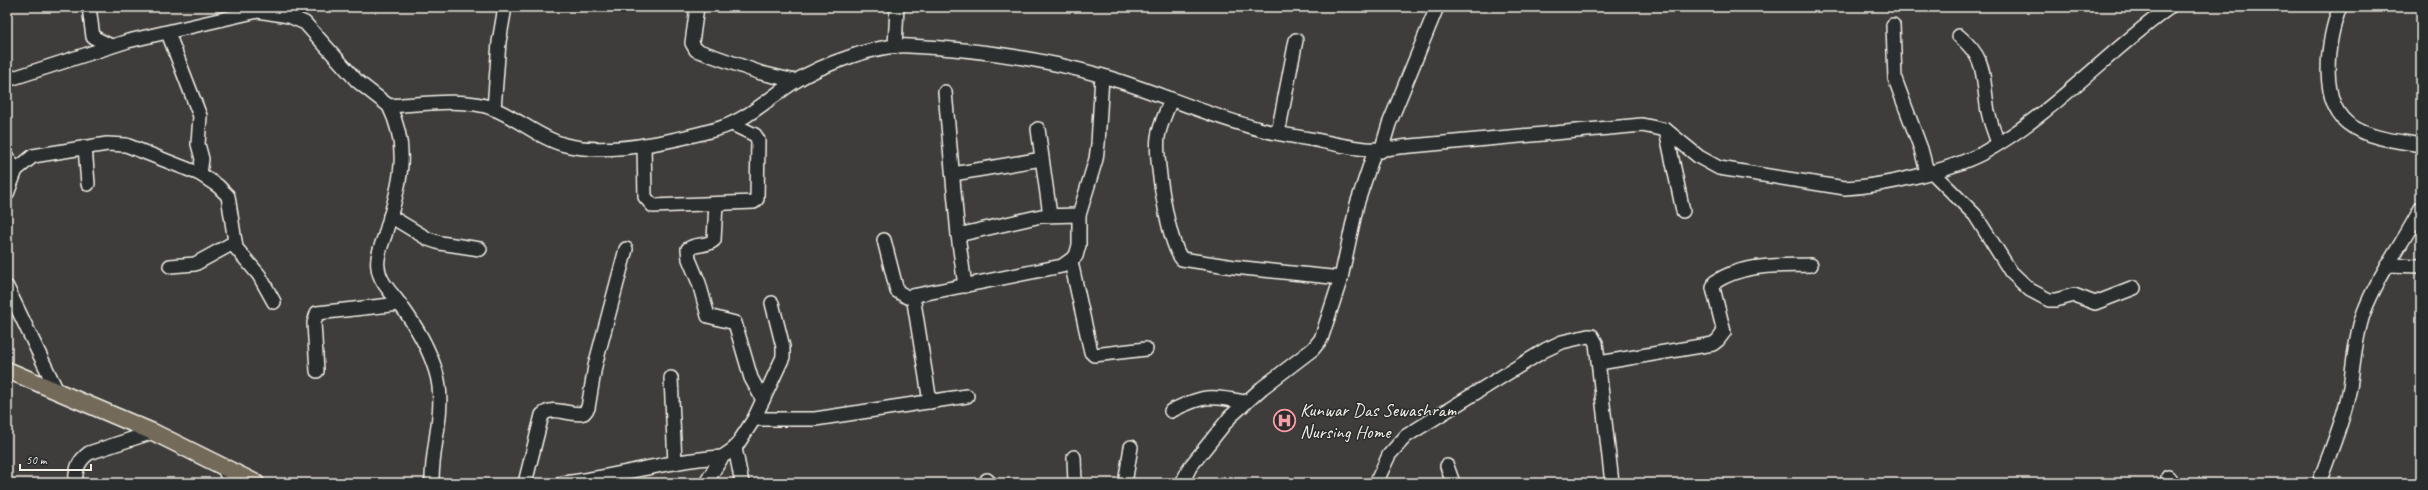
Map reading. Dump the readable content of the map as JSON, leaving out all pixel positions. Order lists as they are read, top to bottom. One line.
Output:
{"places":{"hospital":["Kunwar Das Sewashram Nursing Home"]},"scale_bar":"50 m"}
